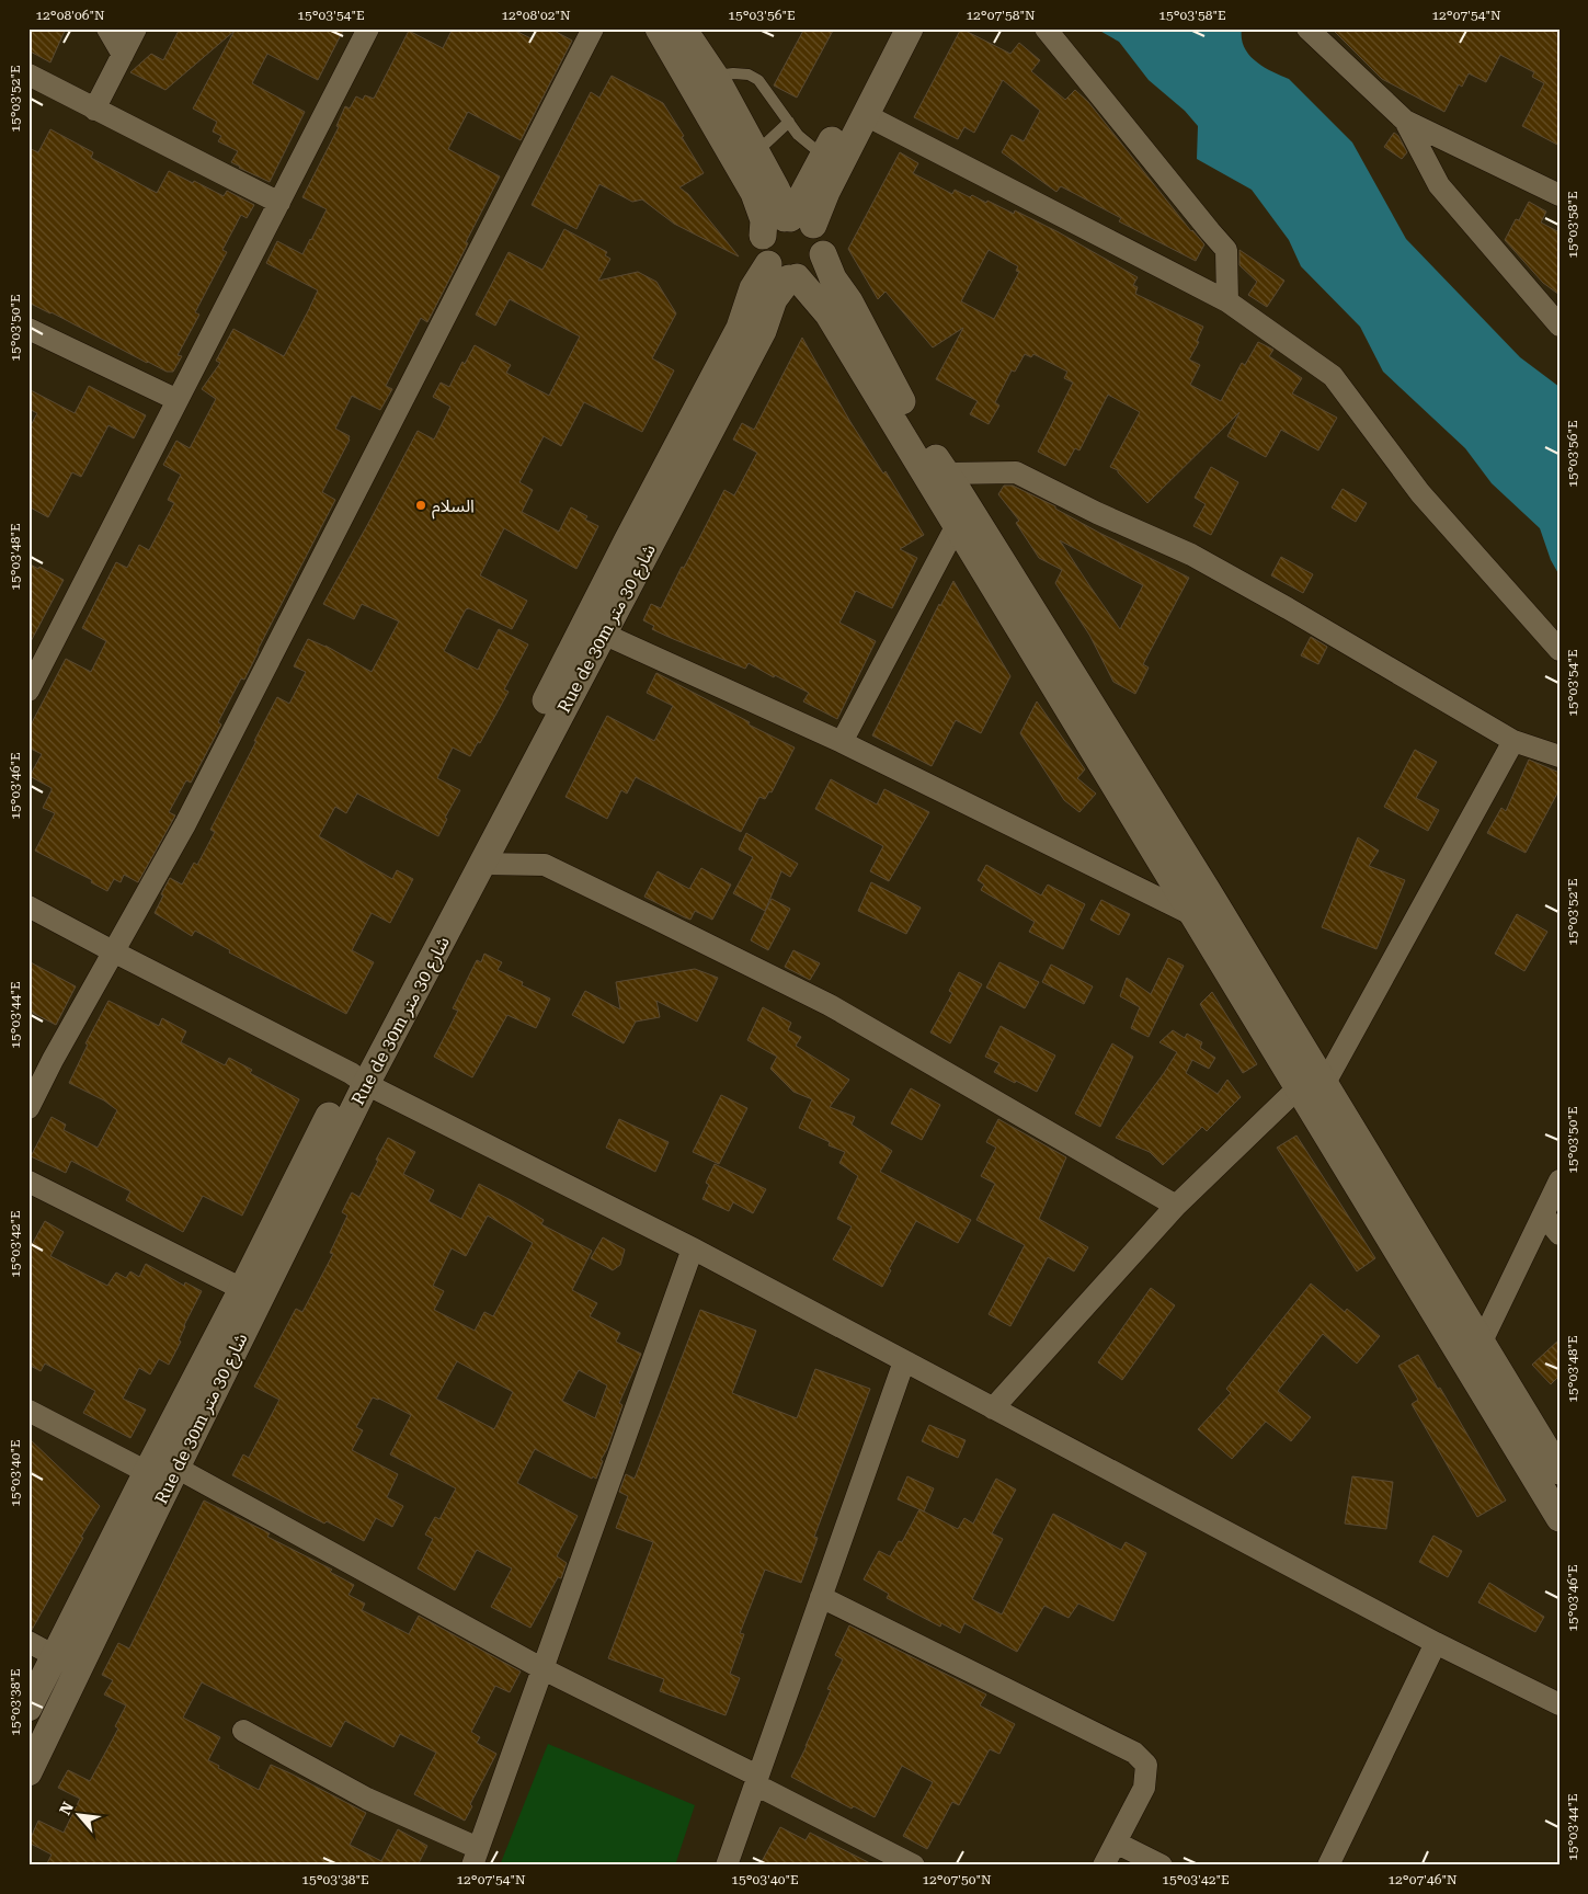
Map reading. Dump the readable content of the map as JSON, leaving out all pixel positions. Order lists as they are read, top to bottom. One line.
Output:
{"streets":{"street":["Rue de 30m شارع 30 متر"]},"places":["السلام"],"north":"top left","coordinates":["12°08'06\"N","15°03'54\"E","12°08'02\"N","15°03'56\"E","12°07'58\"N","15°03'58\"E","12°07'54\"N","15°03'52\"E","15°03'50\"E","15°03'48\"E","15°03'46\"E","15°03'44\"E","15°03'42\"E","15°03'40\"E","15°03'38\"E","12°07'50\"N","12°07'46\"N"]}
